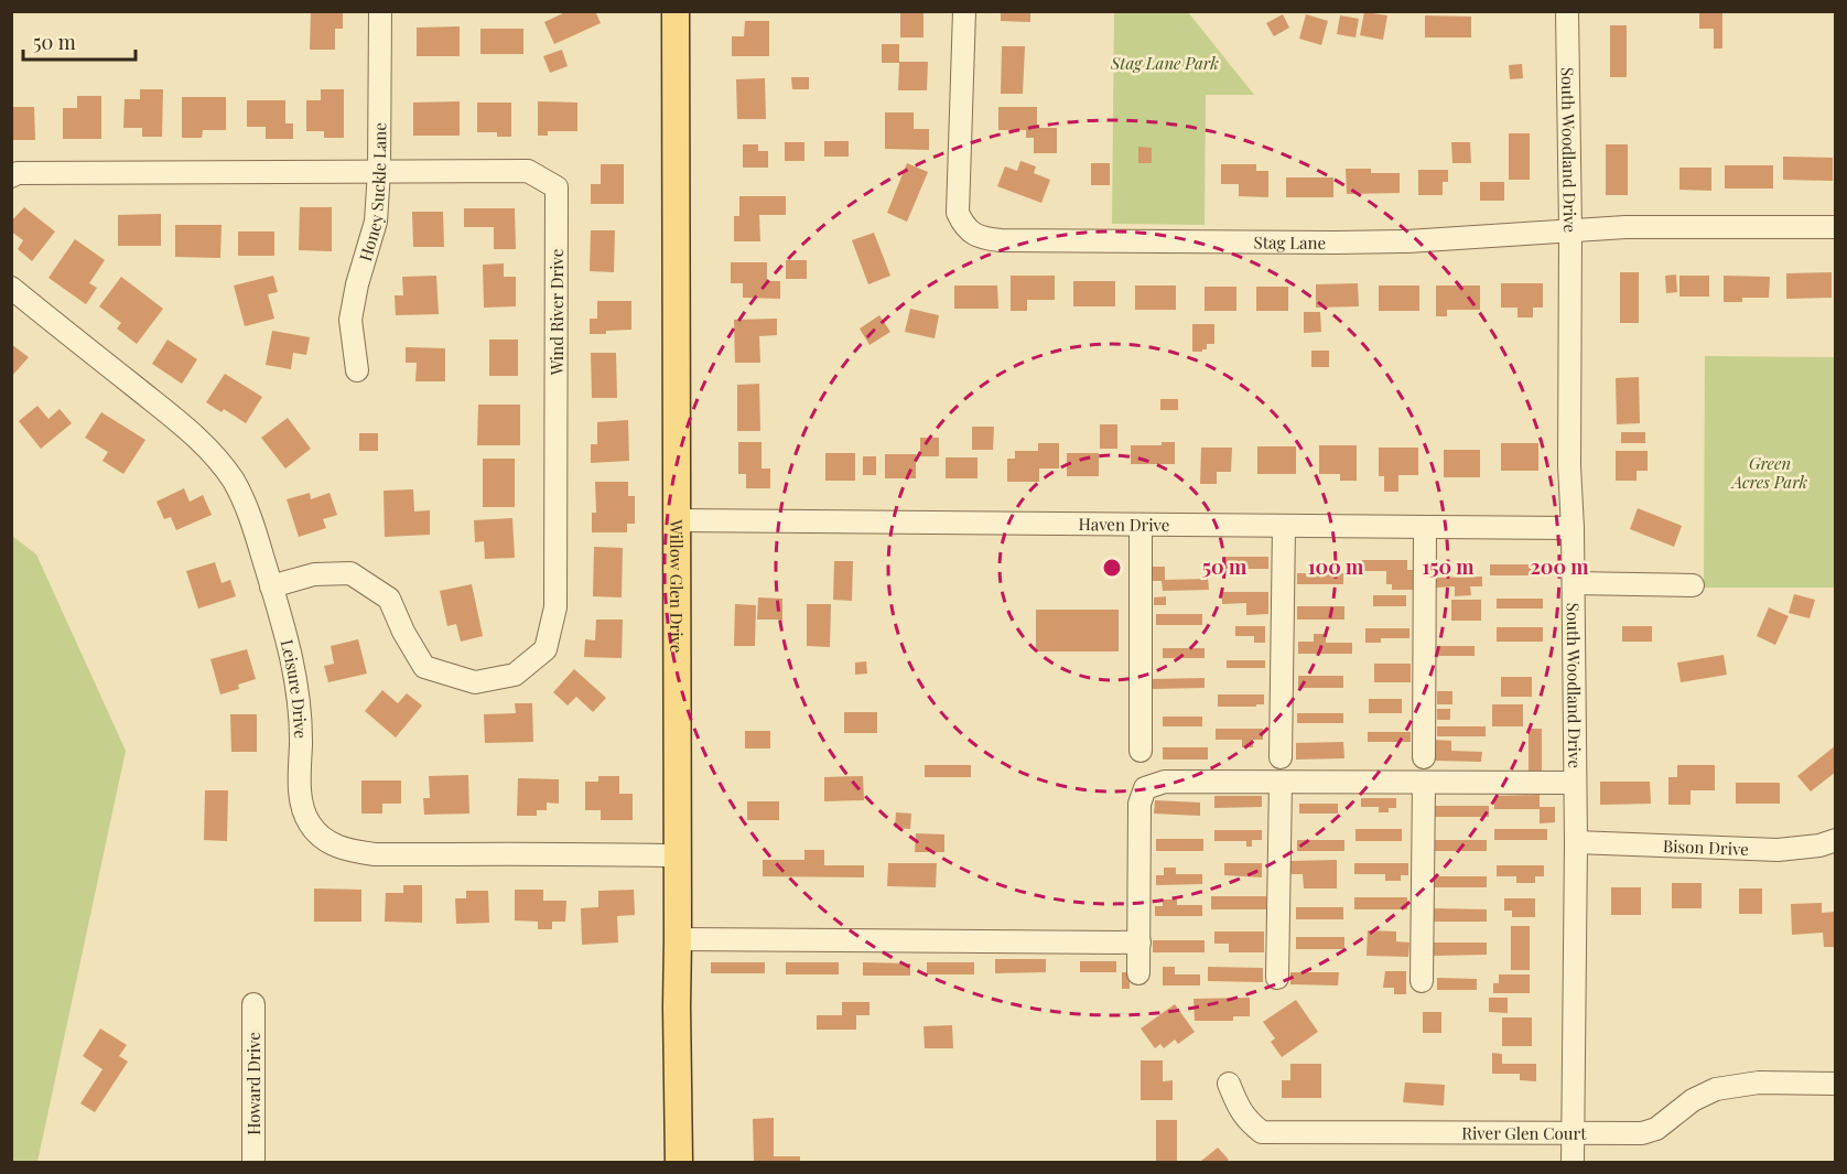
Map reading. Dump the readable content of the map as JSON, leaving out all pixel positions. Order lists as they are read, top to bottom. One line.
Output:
{"streets":{"main road":["Willow Glen Drive"],"street":["South Woodland Drive","Honey Suckle Lane","Stag Lane","Wind River Drive","Haven Drive","Leisure Drive","Bison Drive","Howard Drive","River Glen Court"]},"crossings":[["South Woodland Drive","Stag Lane"],["South Woodland Drive","Haven Drive"],["South Woodland Drive","Bison Drive"],["South Woodland Drive","River Glen Court"],["Honey Suckle Lane","Wind River Drive"],["Wind River Drive","Leisure Drive"],["Haven Drive","Willow Glen Drive"],["Willow Glen Drive","Leisure Drive"]],"parks":["Stag Lane Park","Green Acres Park"],"scale_bar":"50 m","rings":["50 m","100 m","150 m","200 m"]}
